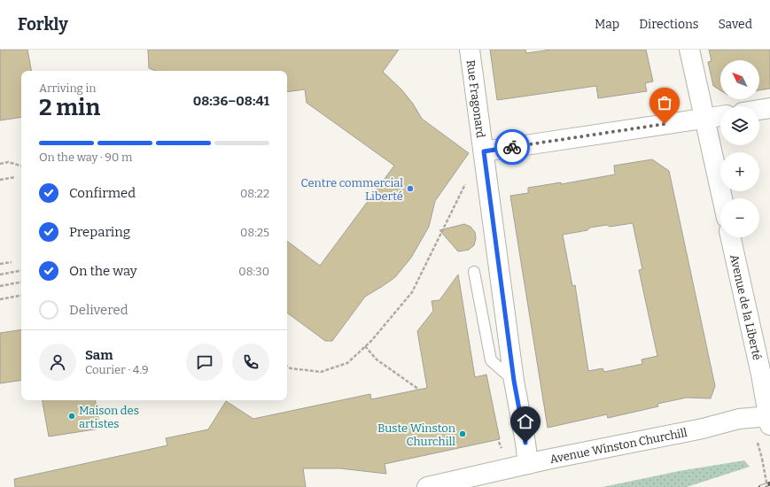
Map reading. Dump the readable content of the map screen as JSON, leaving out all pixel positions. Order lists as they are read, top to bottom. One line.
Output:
{"streets":{"street":["Rue Fragonard","Avenue de la Liberté","Avenue Winston Churchill"]},"crossings":[["Rue Fragonard","Avenue Winston Churchill"],["Avenue de la Liberté","Avenue Winston Churchill"]],"places":["Centre commercial Liberté","Maison des artistes","Buste Winston Churchill"],"north":"top left","page":{"header":"Forkly","nav":["Map","Directions","Saved"],"map_buttons":["+","−"],"heading":["2 min","Arriving in","08:36–08:41"],"panel":["Sam","Courier · 4.9"],"bar":"On the way · 90 m","list":[["Confirmed","08:22"],["Preparing","08:25"],["On the way","08:30"],"Delivered"]}}
